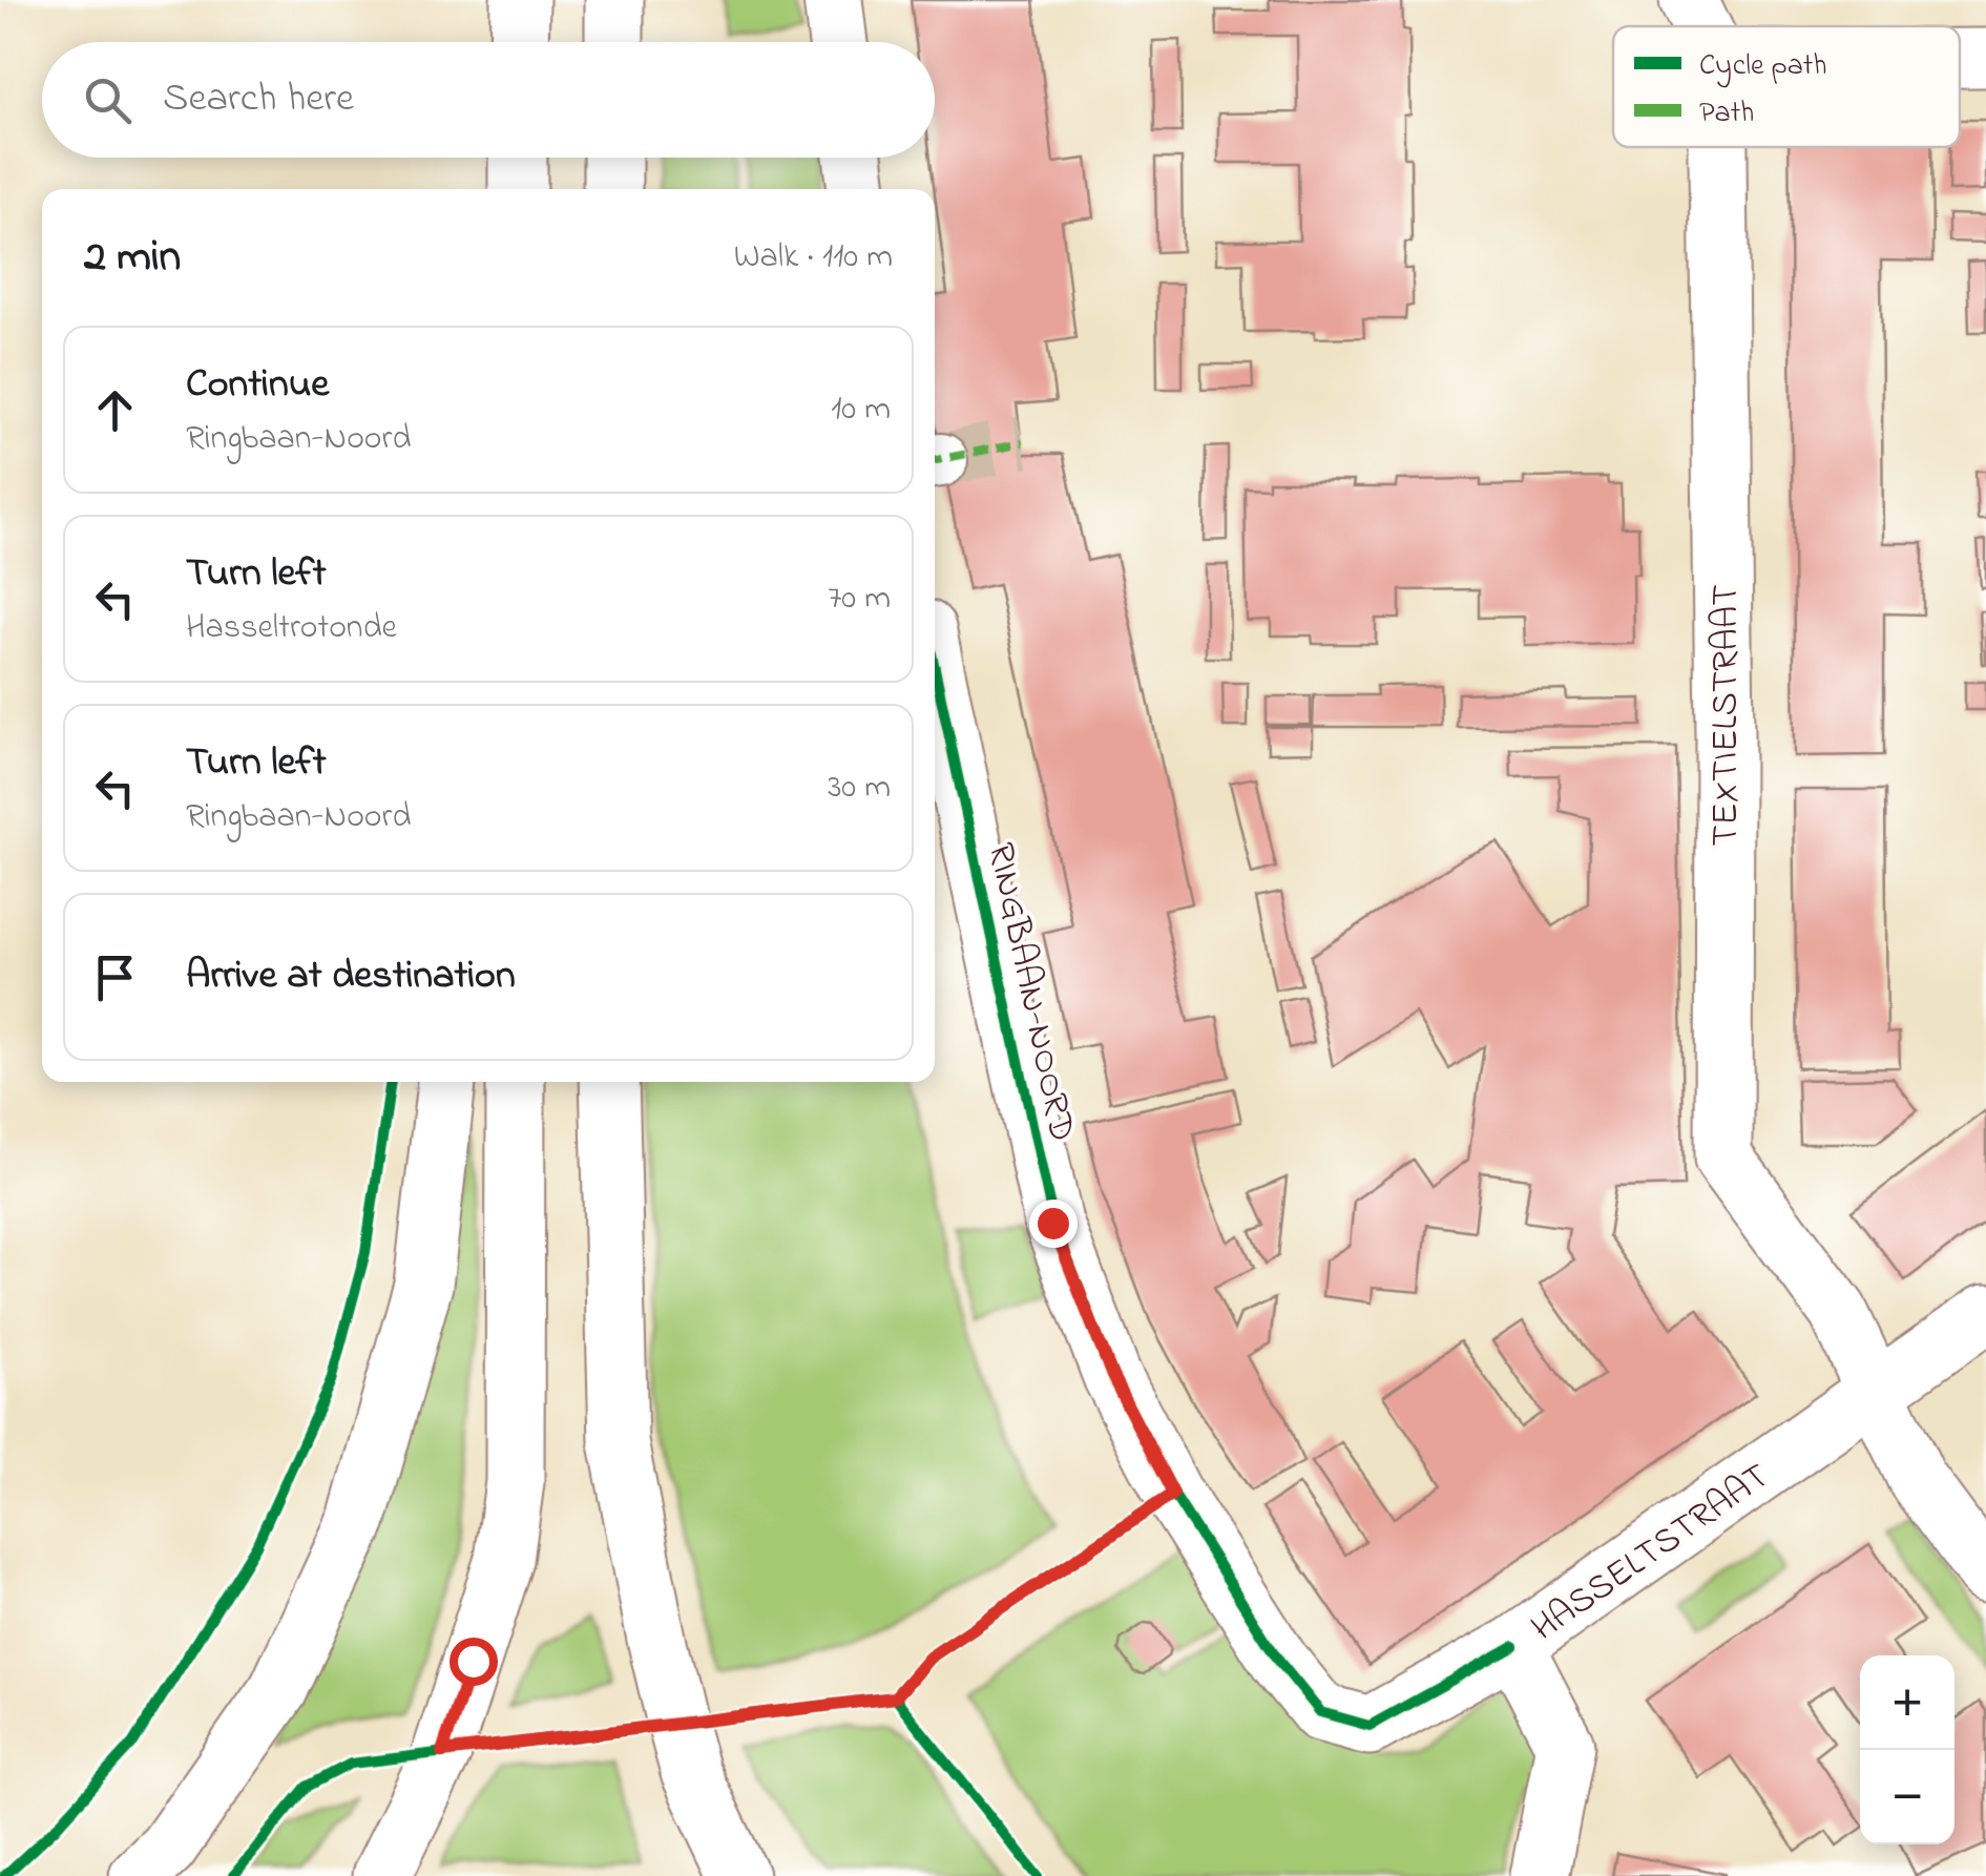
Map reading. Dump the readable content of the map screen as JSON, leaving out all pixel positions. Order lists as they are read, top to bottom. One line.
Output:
{"streets":{"street":["TEXTIELSTRAAT","RINGBAAN-NOORD","HASSELTSTRAAT"]},"crossings":[["TEXTIELSTRAAT","HASSELTSTRAAT"],["RINGBAAN-NOORD","HASSELTSTRAAT"]],"legend":["Cycle path","Path"],"page":{"search":"Search here","heading":["2 min","Walk · 110 m"],"list":[["Continue","Ringbaan-Noord","10 m"],["Turn left","Hasseltrotonde","70 m"],["Turn left","Ringbaan-Noord","30 m"],"Arrive at destination"],"map_buttons":["+","−"]}}
